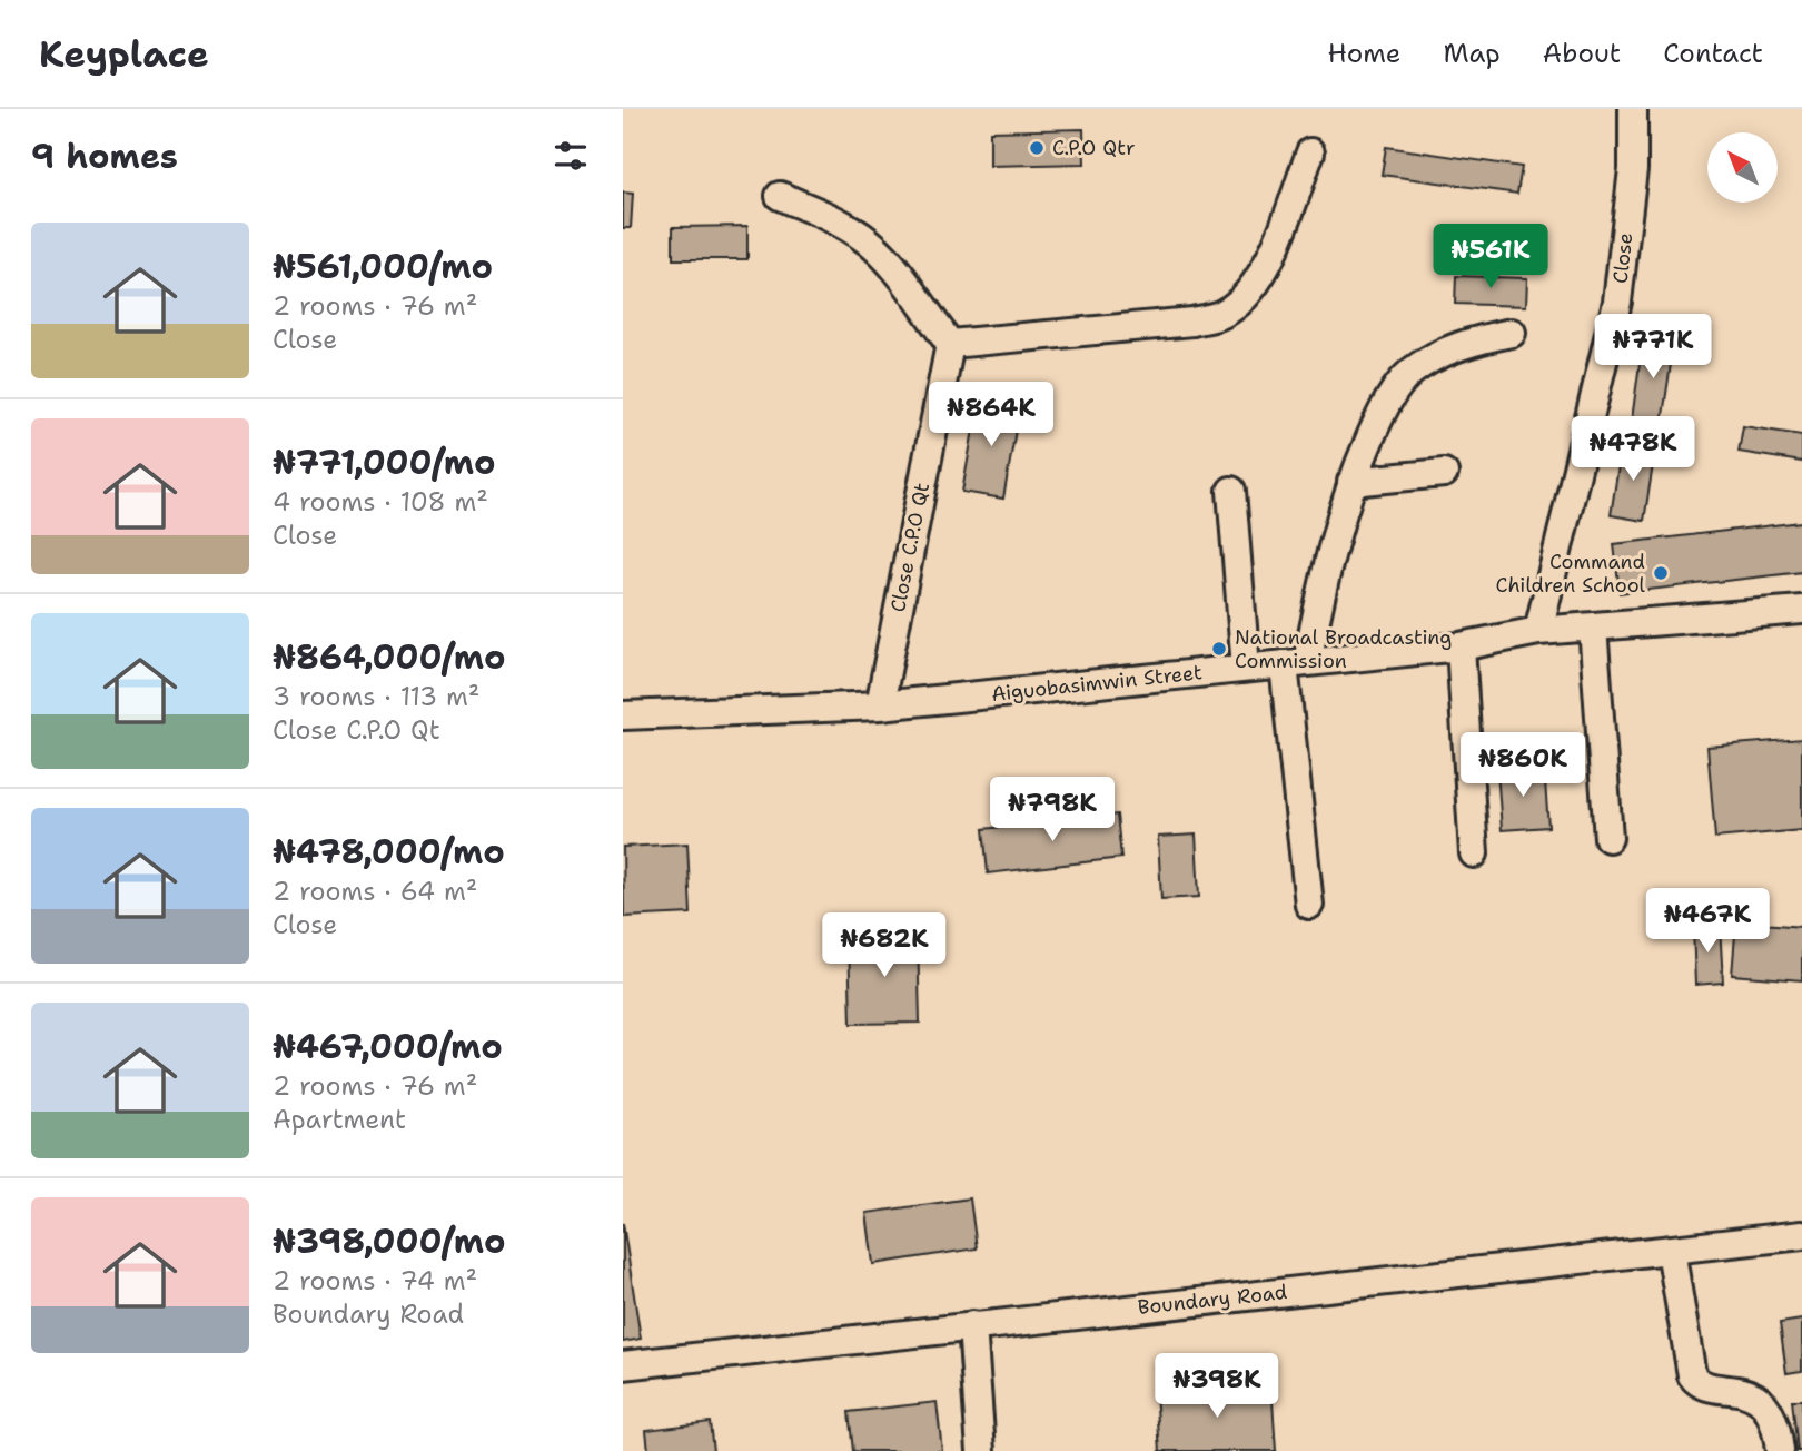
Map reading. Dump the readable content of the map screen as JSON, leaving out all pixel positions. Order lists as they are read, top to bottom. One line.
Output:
{"streets":{"street":["Close","Close C.P.O Qt","Aiguobasimwin Street","Boundary Road"]},"crossings":[["Close","Aiguobasimwin Street"],["Close C.P.O Qt","Aiguobasimwin Street"]],"places":["C.P.O Qtr","Command Children School","National Broadcasting Commission"],"north":"top left","page":{"header":"Keyplace","nav":["Home","Map","About","Contact"],"heading":"9 homes","list":[{"name":"₦561,000/mo","note":"2 rooms · 76 m² · Close"},{"name":"₦771,000/mo","note":"4 rooms · 108 m² · Close"},{"name":"₦864,000/mo","note":"3 rooms · 113 m² · Close C.P.O Qt"},{"name":"₦478,000/mo","note":"2 rooms · 64 m² · Close"},{"name":"₦467,000/mo","note":"2 rooms · 76 m² · Apartment"},{"name":"₦398,000/mo","note":"2 rooms · 74 m² · Boundary Road"}],"price":["₦561K","₦771K","₦864K","₦478K","₦860K","₦798K","₦467K","₦682K","₦398K"]}}
